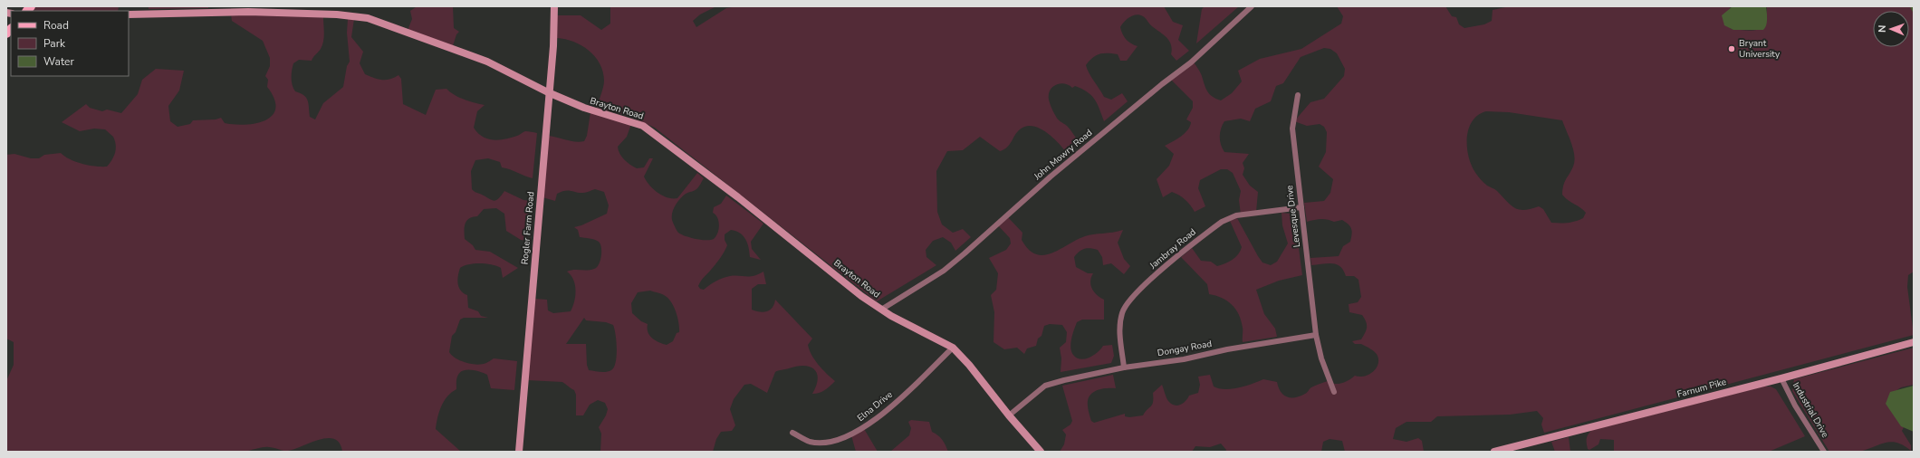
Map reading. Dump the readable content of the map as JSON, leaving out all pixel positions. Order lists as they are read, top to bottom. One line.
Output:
{"streets":{"street":["Brayton Road","John Mowry Road","Levesque Drive","Rogler Farm Road","Jambray Road","Dongay Road","Farnum Pike","Elna Drive","Industrial Drive"]},"crossings":[["Brayton Road","John Mowry Road"],["Brayton Road","Rogler Farm Road"],["Brayton Road","Dongay Road"],["Brayton Road","Elna Drive"],["Levesque Drive","Jambray Road"],["Levesque Drive","Dongay Road"],["Jambray Road","Dongay Road"],["Farnum Pike","Industrial Drive"]],"places":["Bryant University"],"legend":["Road","Park","Water"],"north":"left"}
